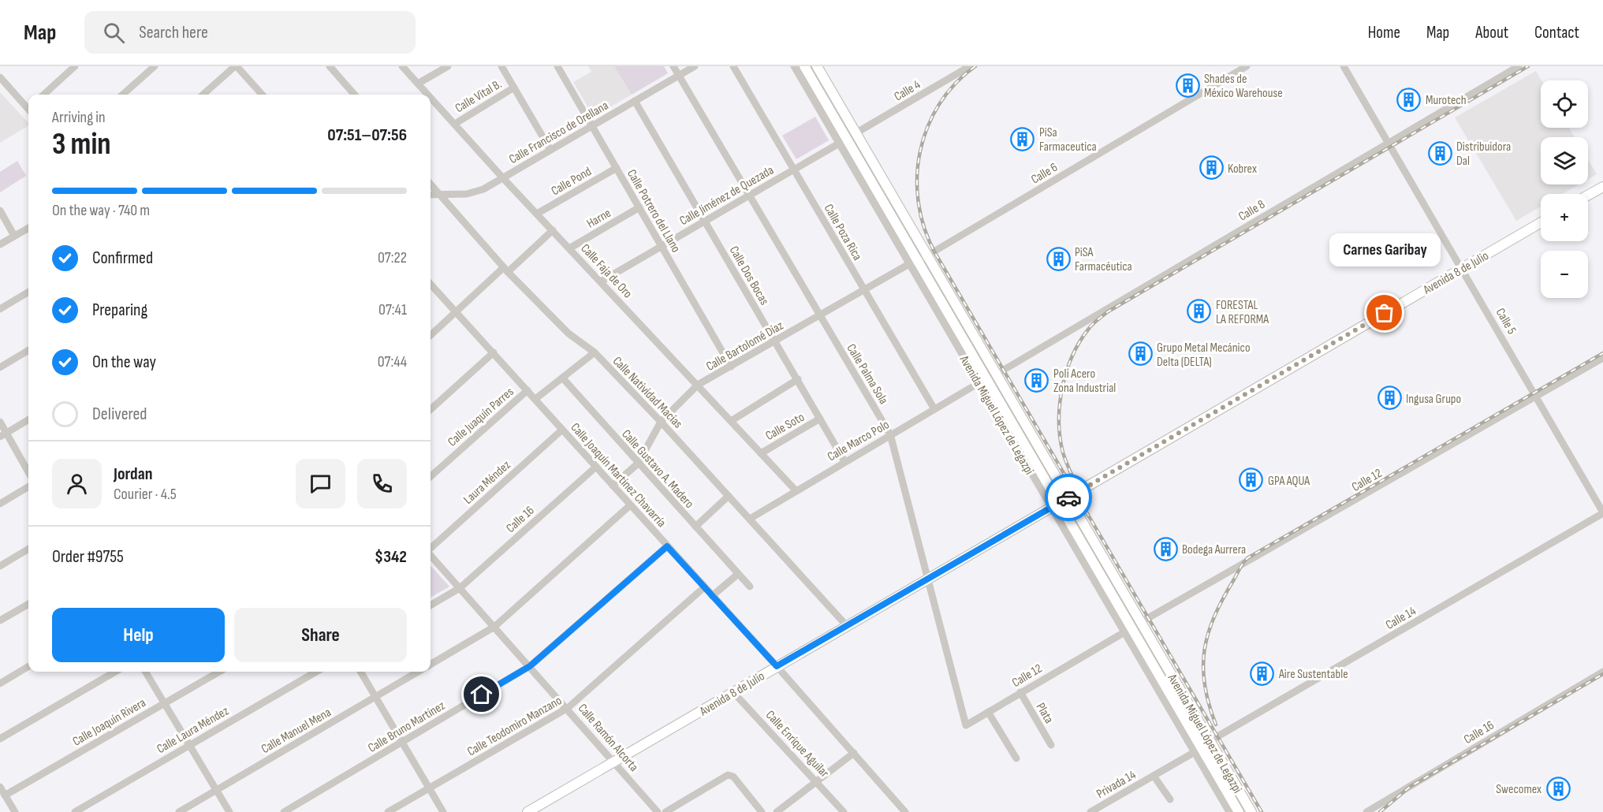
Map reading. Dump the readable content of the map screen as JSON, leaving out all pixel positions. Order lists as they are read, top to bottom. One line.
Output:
{"streets":{"main road":["Avenida 8 de Julio","Avenida Miguel López de Legazpi"],"street":["Calle 4","Calle Vital B.","Calle Francisco de Orellana","Calle 6","Calle Pond","Calle Jiménez de Quezada","Calle 8","Calle Potrero del Llano","Harne","Calle Poza Rica","Calle Faja de Oro","Calle Dos Bocas","Calle 5","Calle Bartolomé Díaz","Calle Palma Sola","Calle Natividad Macías","Calle Juaquín Parres","Calle Soto","Calle Marco Polo","Calle Gustavo A. Madero","Calle Joaquín Martínez Chavarría","Calle 12","Laura Méndez","Calle 16","Calle 14","Plata","Calle Joaquín Rivera","Calle Teodomiro Manzano","Calle Bruno Martínez","Calle Laura Méndez","Calle Manuel Mena","Calle Ramón Alcorta","Calle Enrique Aguilar","Privada 14"]},"crossings":[["Calle 4","Avenida Miguel López de Legazpi"],["Calle Vital B.","Calle Faja de Oro"],["Calle Francisco de Orellana","Calle Potrero del Llano"],["Calle Francisco de Orellana","Calle Faja de Oro"],["Calle Francisco de Orellana","Calle Dos Bocas"],["Calle Francisco de Orellana","Calle Palma Sola"],["Calle Francisco de Orellana","Calle Natividad Macías"],["Calle 6","Calle Bartolomé Díaz"],["Calle 6","Avenida Miguel López de Legazpi"],["Calle Pond","Calle Potrero del Llano"],["Calle Pond","Calle Faja de Oro"],["Calle Jiménez de Quezada","Calle Potrero del Llano"],["Calle Jiménez de Quezada","Calle Poza Rica"],["Calle Jiménez de Quezada","Calle Faja de Oro"],["Calle Jiménez de Quezada","Calle Dos Bocas"],["Calle Jiménez de Quezada","Calle Palma Sola"],["Calle Jiménez de Quezada","Avenida Miguel López de Legazpi"],["Calle 8","Calle 5"],["Calle 8","Avenida Miguel López de Legazpi"],["Calle Potrero del Llano","Harne"],["Calle Potrero del Llano","Calle Bartolomé Díaz"],["Harne","Calle Faja de Oro"],["Calle Poza Rica","Calle Bartolomé Díaz"],["Calle Poza Rica","Calle Marco Polo"],["Calle Faja de Oro","Calle Bartolomé Díaz"],["Calle Faja de Oro","Calle Soto"],["Calle Faja de Oro","Calle Marco Polo"],["Avenida 8 de Julio","Calle 5"],["Avenida 8 de Julio","Calle Palma Sola"],["Avenida 8 de Julio","Calle Natividad Macías"],["Avenida 8 de Julio","Avenida Miguel López de Legazpi"],["Avenida 8 de Julio","Calle Joaquín Martínez Chavarría"],["Avenida 8 de Julio","Calle Ramón Alcorta"],["Avenida 8 de Julio","Calle Enrique Aguilar"],["Calle Dos Bocas","Calle Bartolomé Díaz"],["Calle Dos Bocas","Calle Soto"],["Calle Dos Bocas","Calle Marco Polo"],["Calle 5","Calle 12"],["Calle 5","Calle 14"],["Calle Bartolomé Díaz","Calle Palma Sola"],["Calle Bartolomé Díaz","Calle Natividad Macías"],["Calle Bartolomé Díaz","Avenida Miguel López de Legazpi"],["Calle Bartolomé Díaz","Calle Gustavo A. Madero"],["Calle Bartolomé Díaz","Calle Joaquín Martínez Chavarría"],["Calle Palma Sola","Calle Marco Polo"],["Calle Palma Sola","Calle 12"],["Calle Natividad Macías","Calle Marco Polo"],["Avenida Miguel López de Legazpi","Calle Marco Polo"],["Avenida Miguel López de Legazpi","Calle 12"],["Avenida Miguel López de Legazpi","Calle 14"],["Calle Juaquín Parres","Calle Joaquín Martínez Chavarría"],["Calle Joaquín Martínez Chavarría","Laura Méndez"],["Calle Joaquín Martínez Chavarría","Calle 16"],["Calle Joaquín Martínez Chavarría","Calle Teodomiro Manzano"],["Calle Joaquín Martínez Chavarría","Calle Bruno Martínez"],["Calle 12","Plata"],["Calle 16","Calle Ramón Alcorta"],["Calle Teodomiro Manzano","Calle Ramón Alcorta"],["Calle Bruno Martínez","Calle Ramón Alcorta"]],"places":{"building":["Shades de México Warehouse","Murotech","PiSa Farmaceutica","Distribuidora Dal","Kobrex","PiSA Farmacéutica","FORESTAL LA REFORMA","Grupo Metal Mecánico Delta (DELTA)","Poli Acero Zona Industrial","Ingusa Grupo","GPA AQUA","Bodega Aurrera","Aire Sustentable","Swecomex"],"other":["Carnes Garibay"]},"page":{"header":"Map","search":"Search here","nav":["Home","Map","About","Contact"],"map_buttons":["+","−"],"heading":["3 min","Arriving in","07:51–07:56"],"panel":["Jordan","Courier · 4.5","Order #9755","$342"],"bar":"On the way · 740 m","list":[["Confirmed","07:22"],["Preparing","07:41"],["On the way","07:44"],"Delivered"],"bubble":"Carnes Garibay","buttons":["Help","Share"]}}
